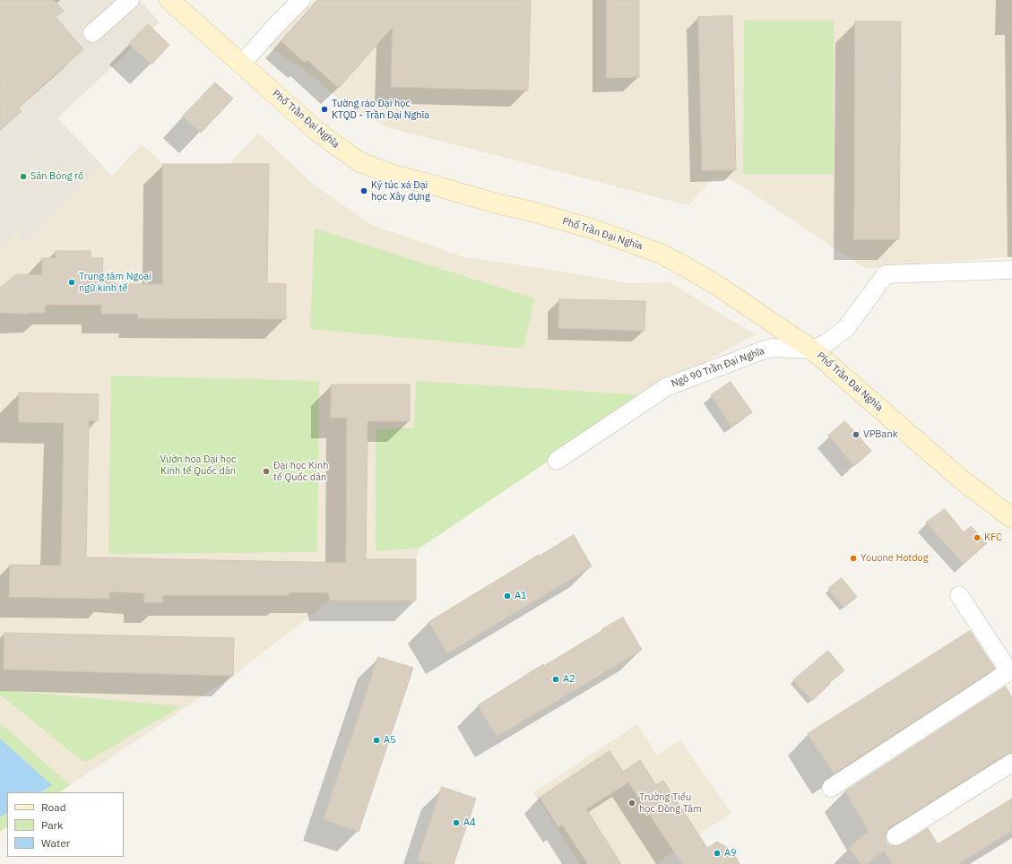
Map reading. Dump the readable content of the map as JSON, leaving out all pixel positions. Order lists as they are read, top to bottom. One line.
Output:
{"streets":{"street":["Phố Trần Đại Nghĩa","Ngõ 90 Trần Đại Nghĩa"]},"crossings":[["Phố Trần Đại Nghĩa","Ngõ 90 Trần Đại Nghĩa"]],"parks":["Vườn hoa Đại học Kinh tế Quốc dân"],"places":["Tường rào Đại học KTQD - Trần Đại Nghĩa","Sân Bóng rổ","Ký túc xá Đại học Xây dựng","Trung tâm Ngoại ngữ kinh tế","VPBank","Đại học Kinh tế Quốc dân","KFC","Youone Hotdog","A1","A2","A5","Trường Tiểu học Đồng Tâm","A4","A9"],"legend":["Road","Park","Water"]}
